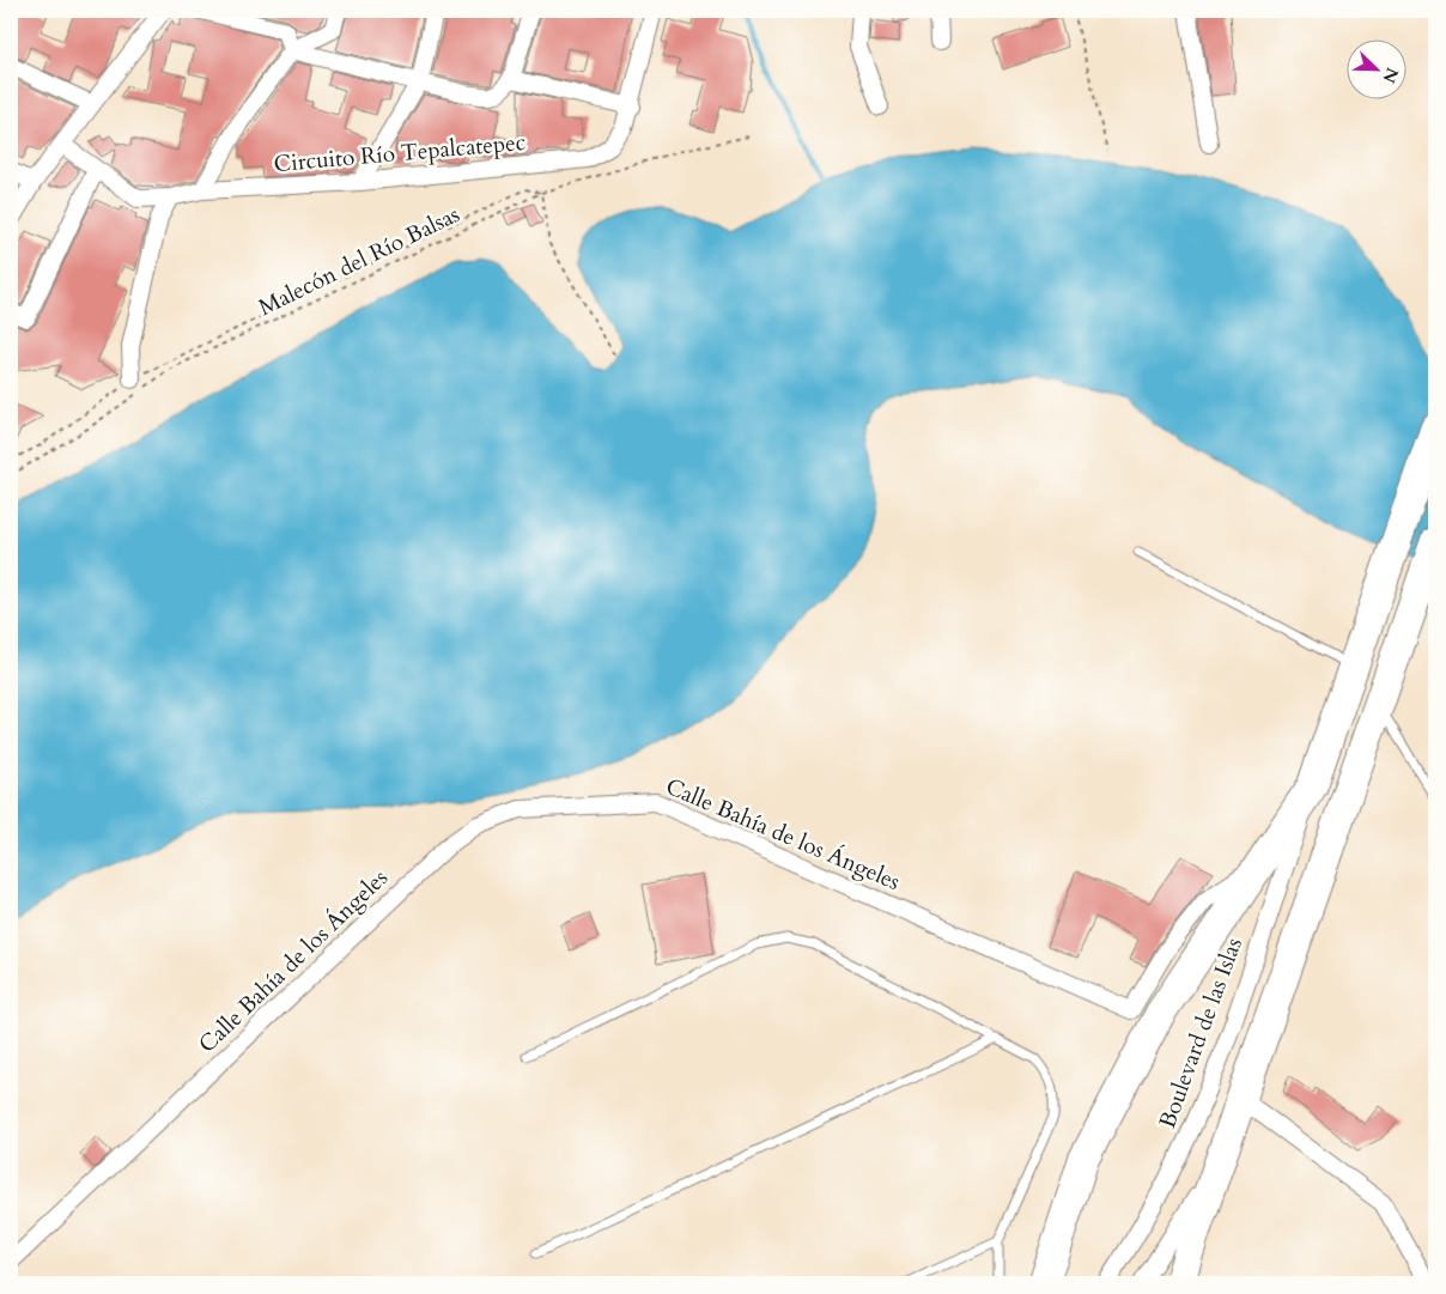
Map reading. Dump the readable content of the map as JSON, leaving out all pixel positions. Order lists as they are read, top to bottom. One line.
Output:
{"streets":{"street":["Circuito Río Tepalcatepec","Calle Bahía de los Ángeles","Boulevard de las Islas"],"path":["Malecón del Río Balsas"]},"north":"bottom right"}
